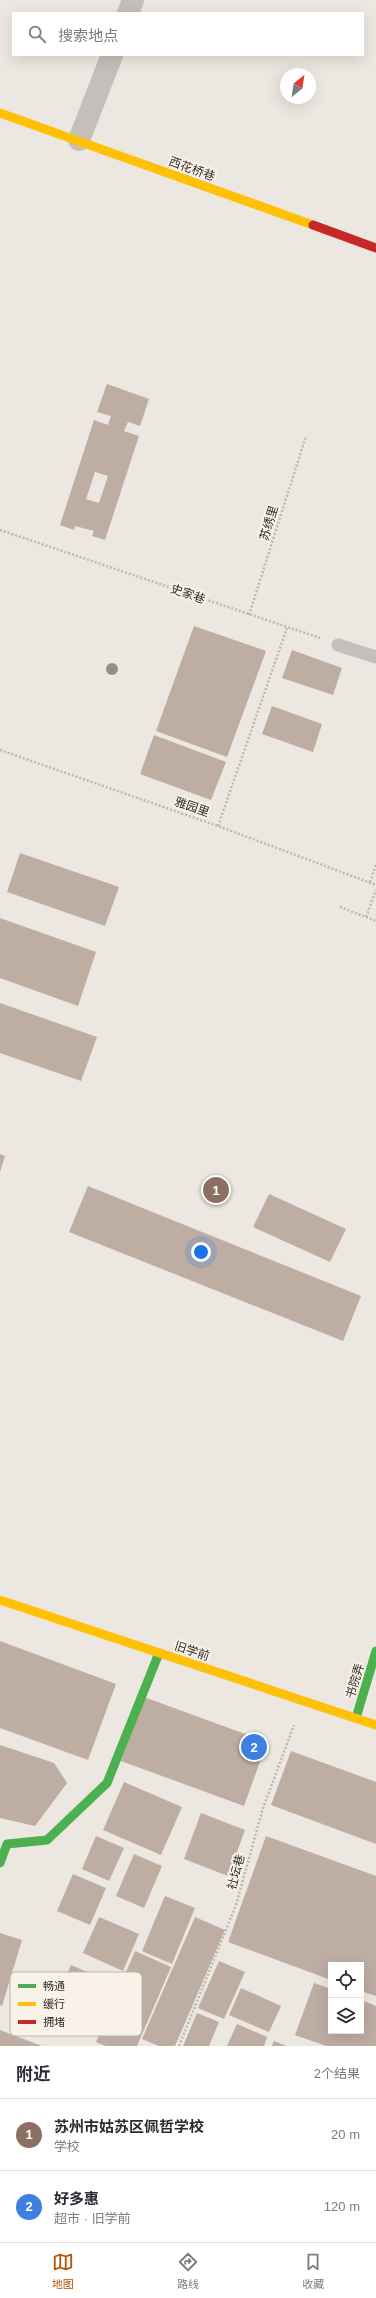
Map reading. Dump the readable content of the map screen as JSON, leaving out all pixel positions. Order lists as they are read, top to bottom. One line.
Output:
{"streets":{"street":["西花桥巷","旧学前","书院弄"],"path":["苏绣里","史家巷","雅园里","社坛巷"]},"crossings":[["苏绣里","史家巷"],["旧学前","书院弄"],["旧学前","社坛巷"]],"legend":["畅通","缓行","拥堵"],"north":"top right","page":{"search":"搜索地点","pins":["1","2"],"heading":["附近","2个结果"],"list":[{"mark":"1","name":"苏州市姑苏区佩哲学校","note":"学校","value":"20 m"},{"mark":"2","name":"好多惠","note":"超市 · 旧学前","value":"120 m"}],"nav":["地图","路线","收藏"]}}
